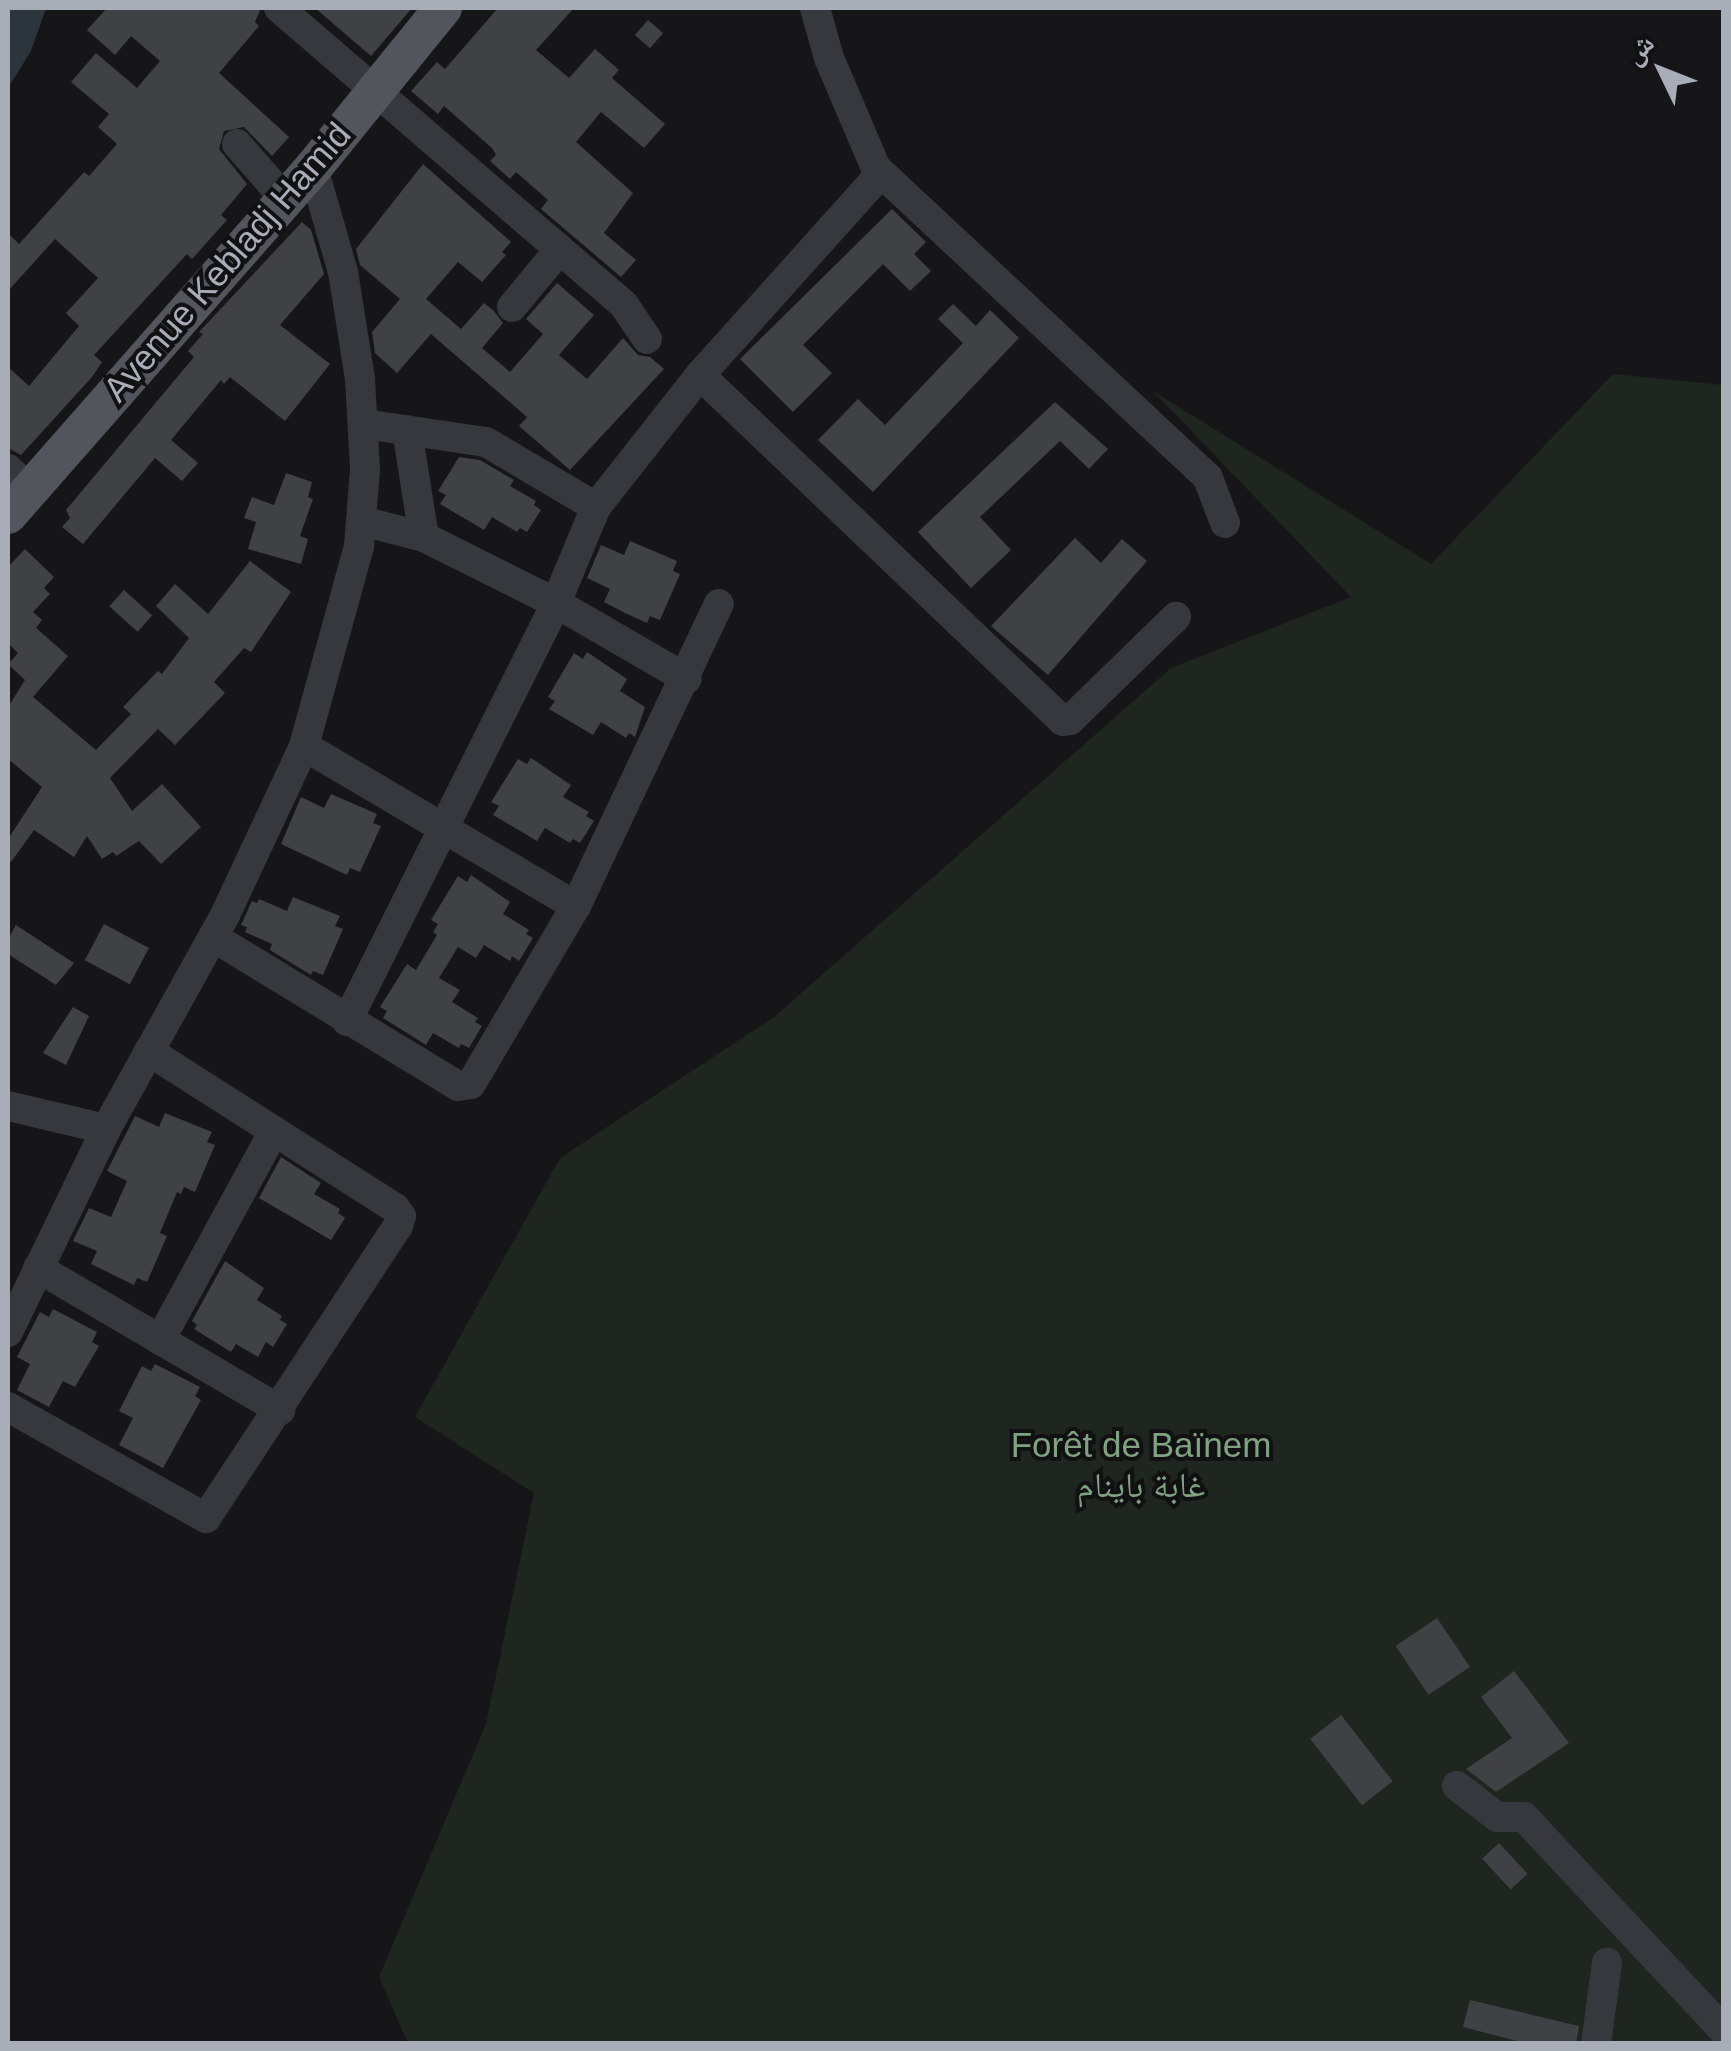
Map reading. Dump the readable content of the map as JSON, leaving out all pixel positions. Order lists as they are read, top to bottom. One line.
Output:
{"streets":{"main road":["Avenue Kebladj Hamid"]},"parks":["Forêt de Baïnem غابة باينام"],"north":"top left"}
